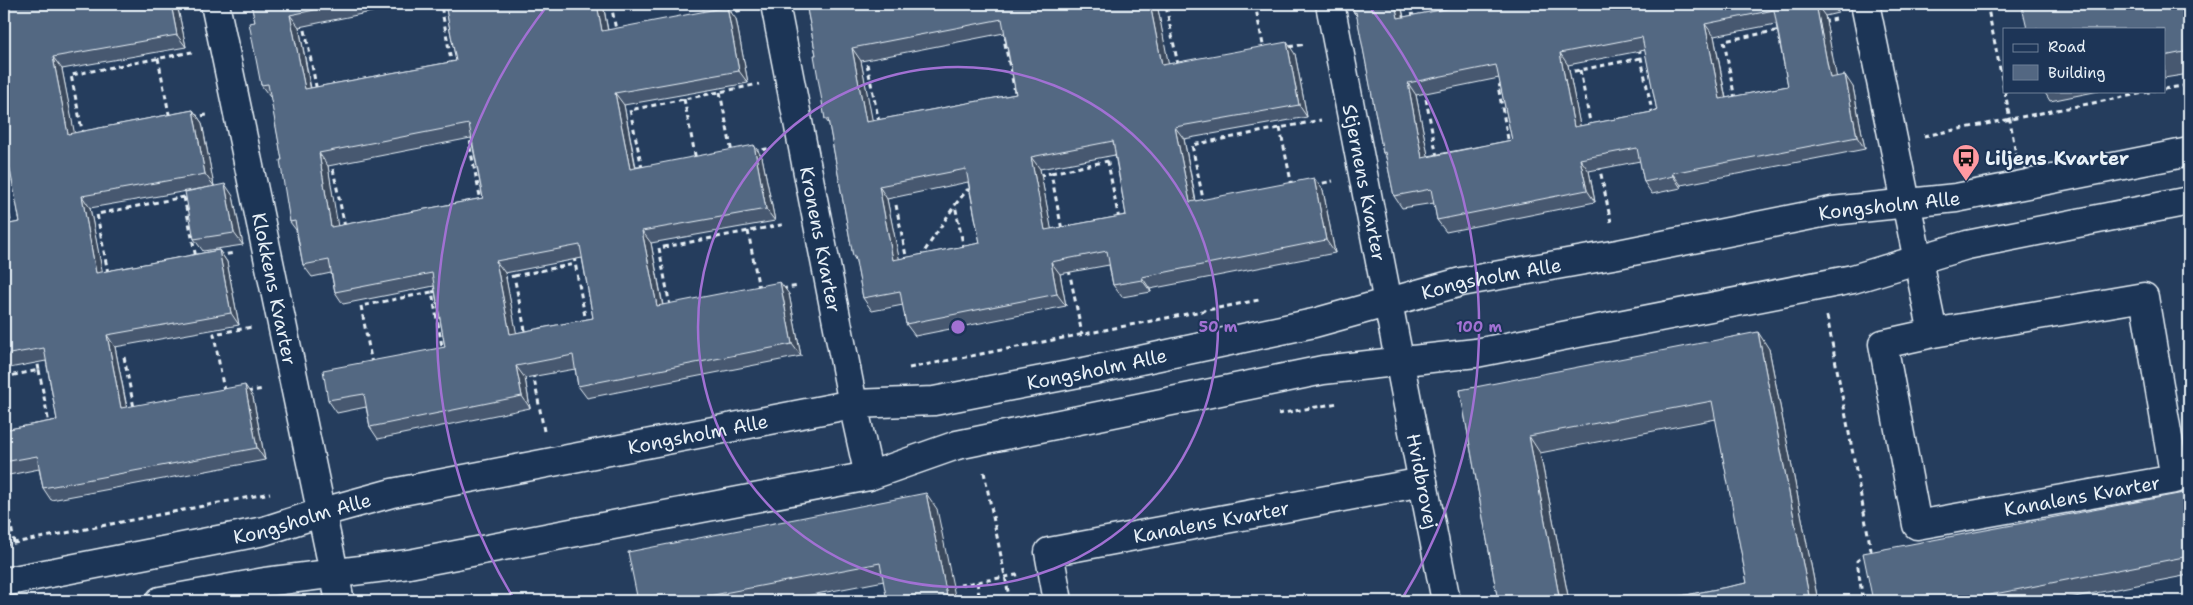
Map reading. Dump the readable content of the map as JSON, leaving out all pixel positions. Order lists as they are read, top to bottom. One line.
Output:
{"streets":{"street":["Stjernens Kvarter","Kongsholm Alle","Kronens Kvarter","Klokkens Kvarter","Hvidbrovej","Kanalens Kvarter"]},"crossings":[["Stjernens Kvarter","Kongsholm Alle"],["Stjernens Kvarter","Hvidbrovej"],["Kongsholm Alle","Kronens Kvarter"],["Kongsholm Alle","Klokkens Kvarter"],["Hvidbrovej","Kanalens Kvarter"]],"places":{"bus stop":["Liljens Kvarter"]},"legend":["Road","Building"],"rings":["50 m","100 m"]}
